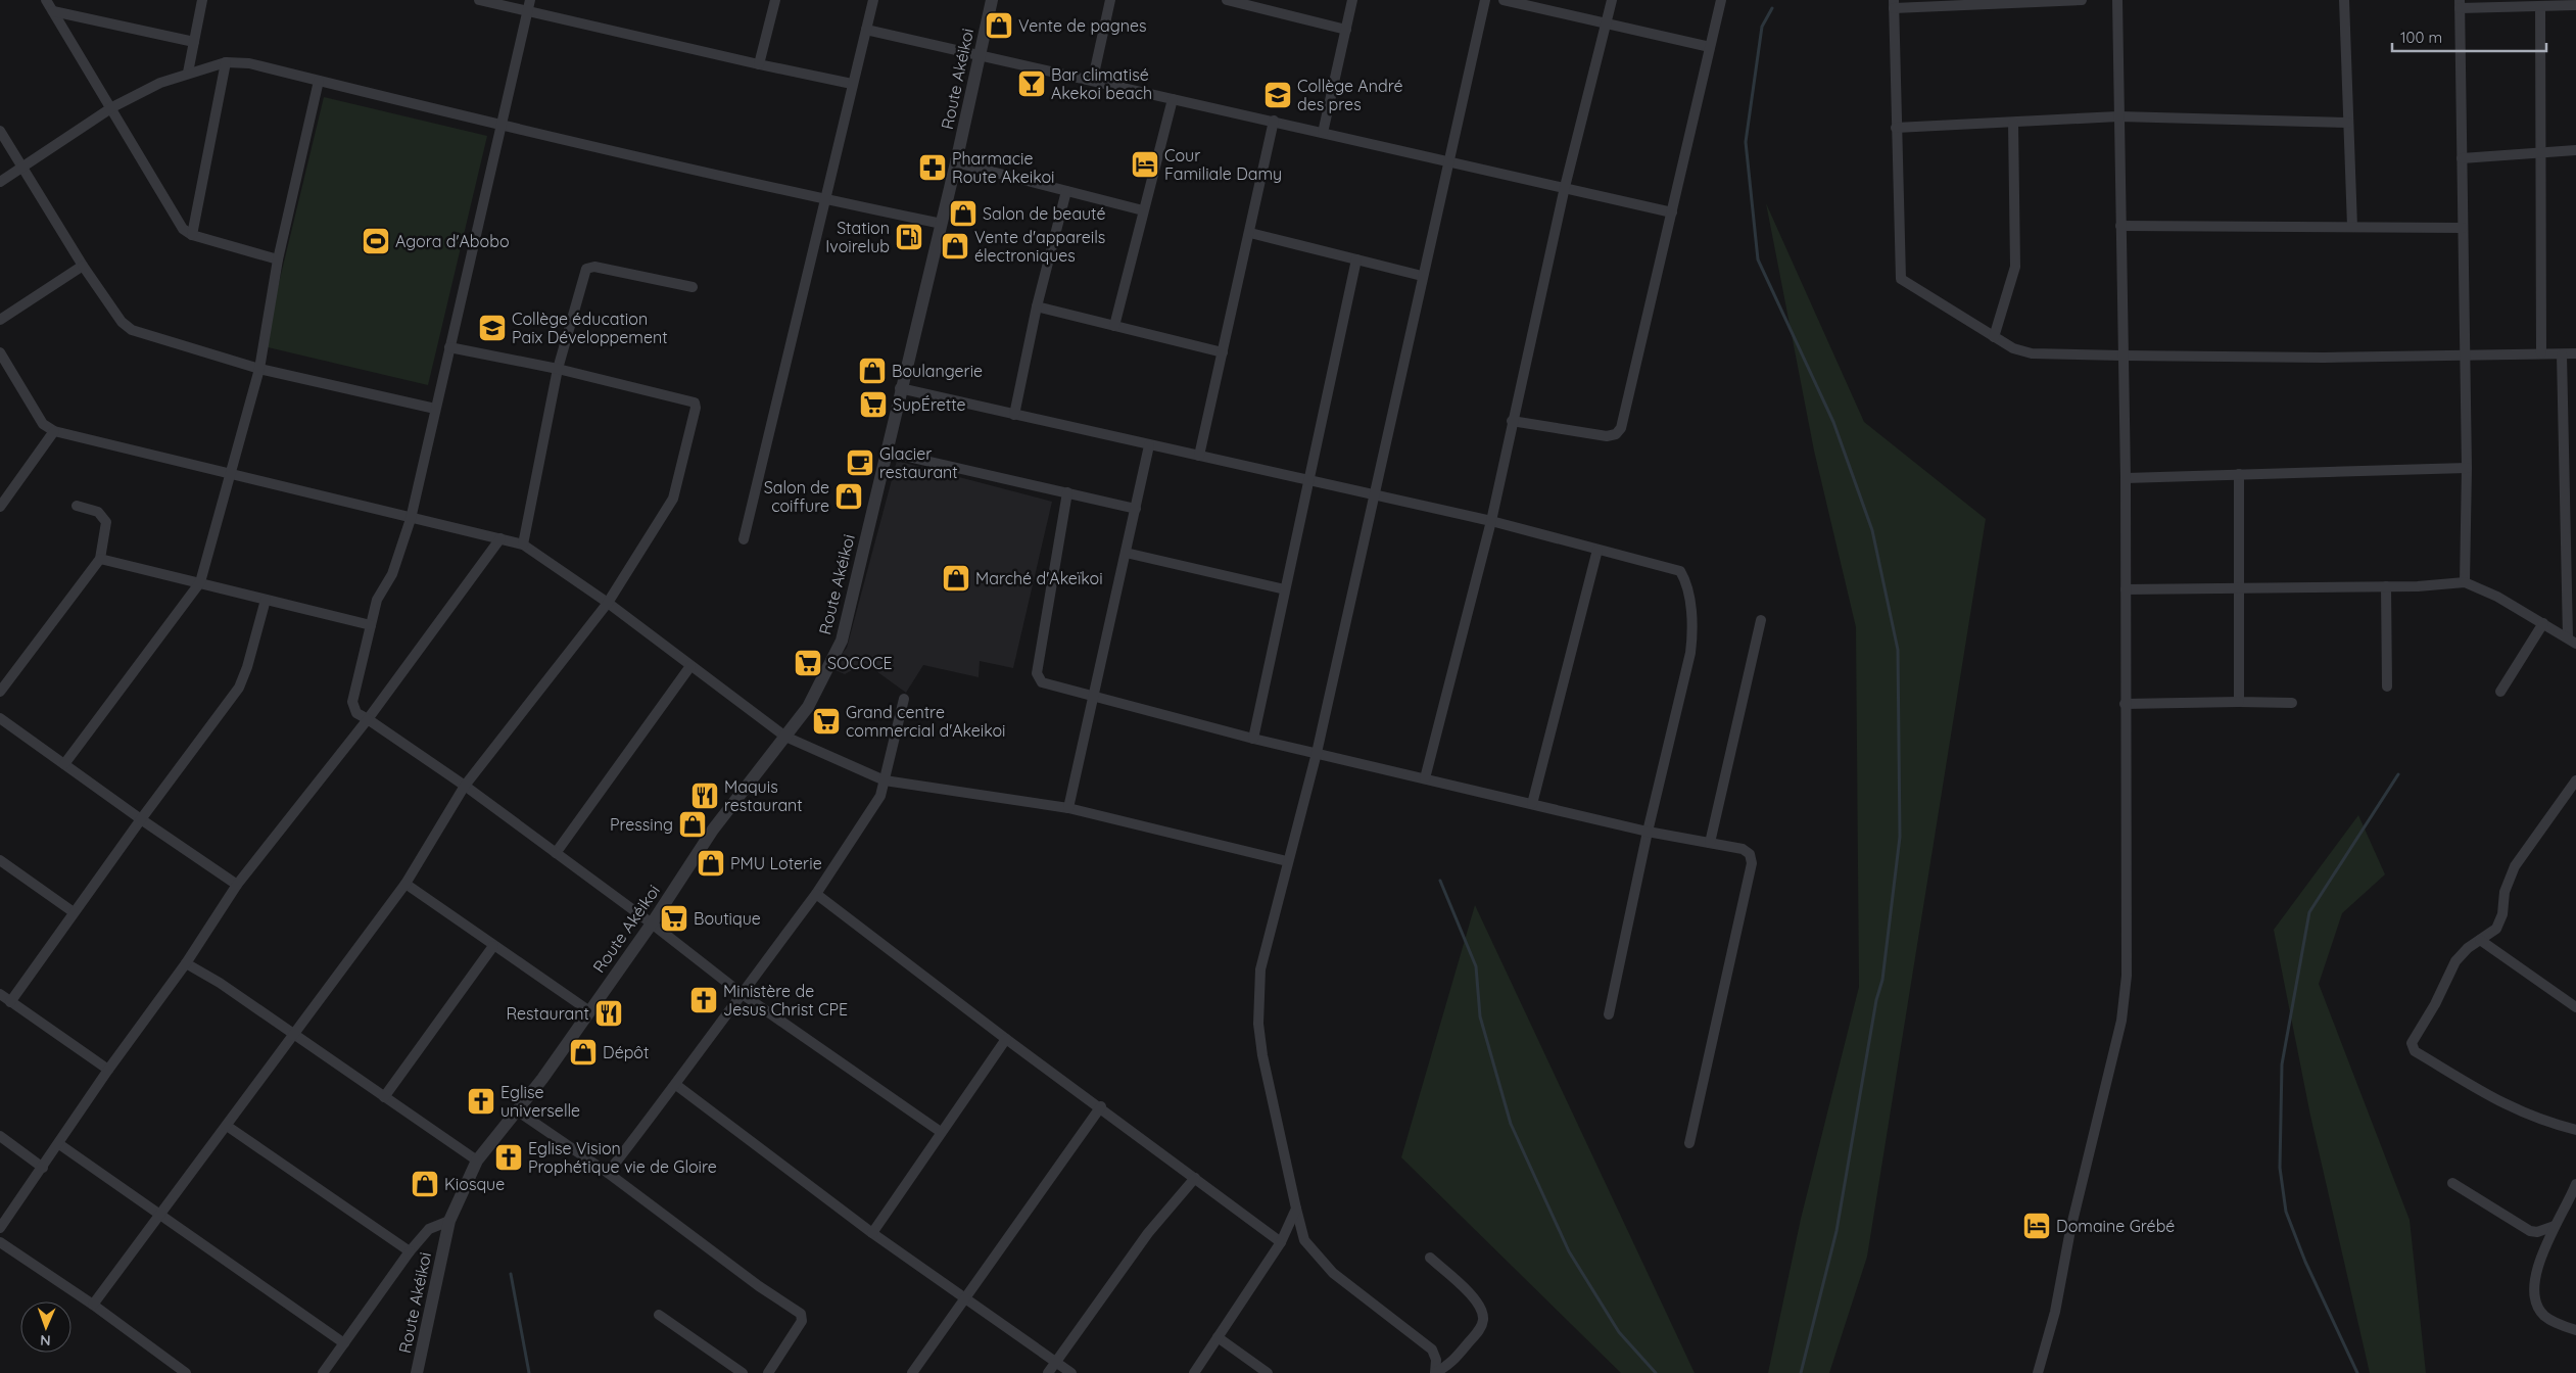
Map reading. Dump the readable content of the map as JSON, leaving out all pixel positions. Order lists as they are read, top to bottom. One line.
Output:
{"streets":{"street":["Route Akéikoi"]},"places":{"shop":["Vente de pagnes","Salon de beauté","Vente d'appareils électroniques","Boulangerie","Salon de coiffure","Marché d'Akeïkoi","Pressing","PMU Loterie","Dépôt","Kiosque"],"bar":["Bar climatisé Akekoi beach"],"school or university":["Collège André des pres","Collège éducation Paix Développement"],"hotel":["Cour Familiale Damy","Domaine Grébé"],"pharmacy":["Pharmacie Route Akeikoi"],"fuel station":["Station Ivoirelub"],"sports":["Agora d'Abobo"],"supermarket":["SupÉrette","SOCOCE","Grand centre commercial d'Akeikoi","Boutique"],"cafe":["Glacier restaurant"],"restaurant":["Maquis restaurant","Restaurant"],"church":["Ministère de Jesus Christ CPE","Eglise universelle","Eglise Vision Prophétique vie de Gloire"]},"scale_bar":"100 m","north":"bottom"}
